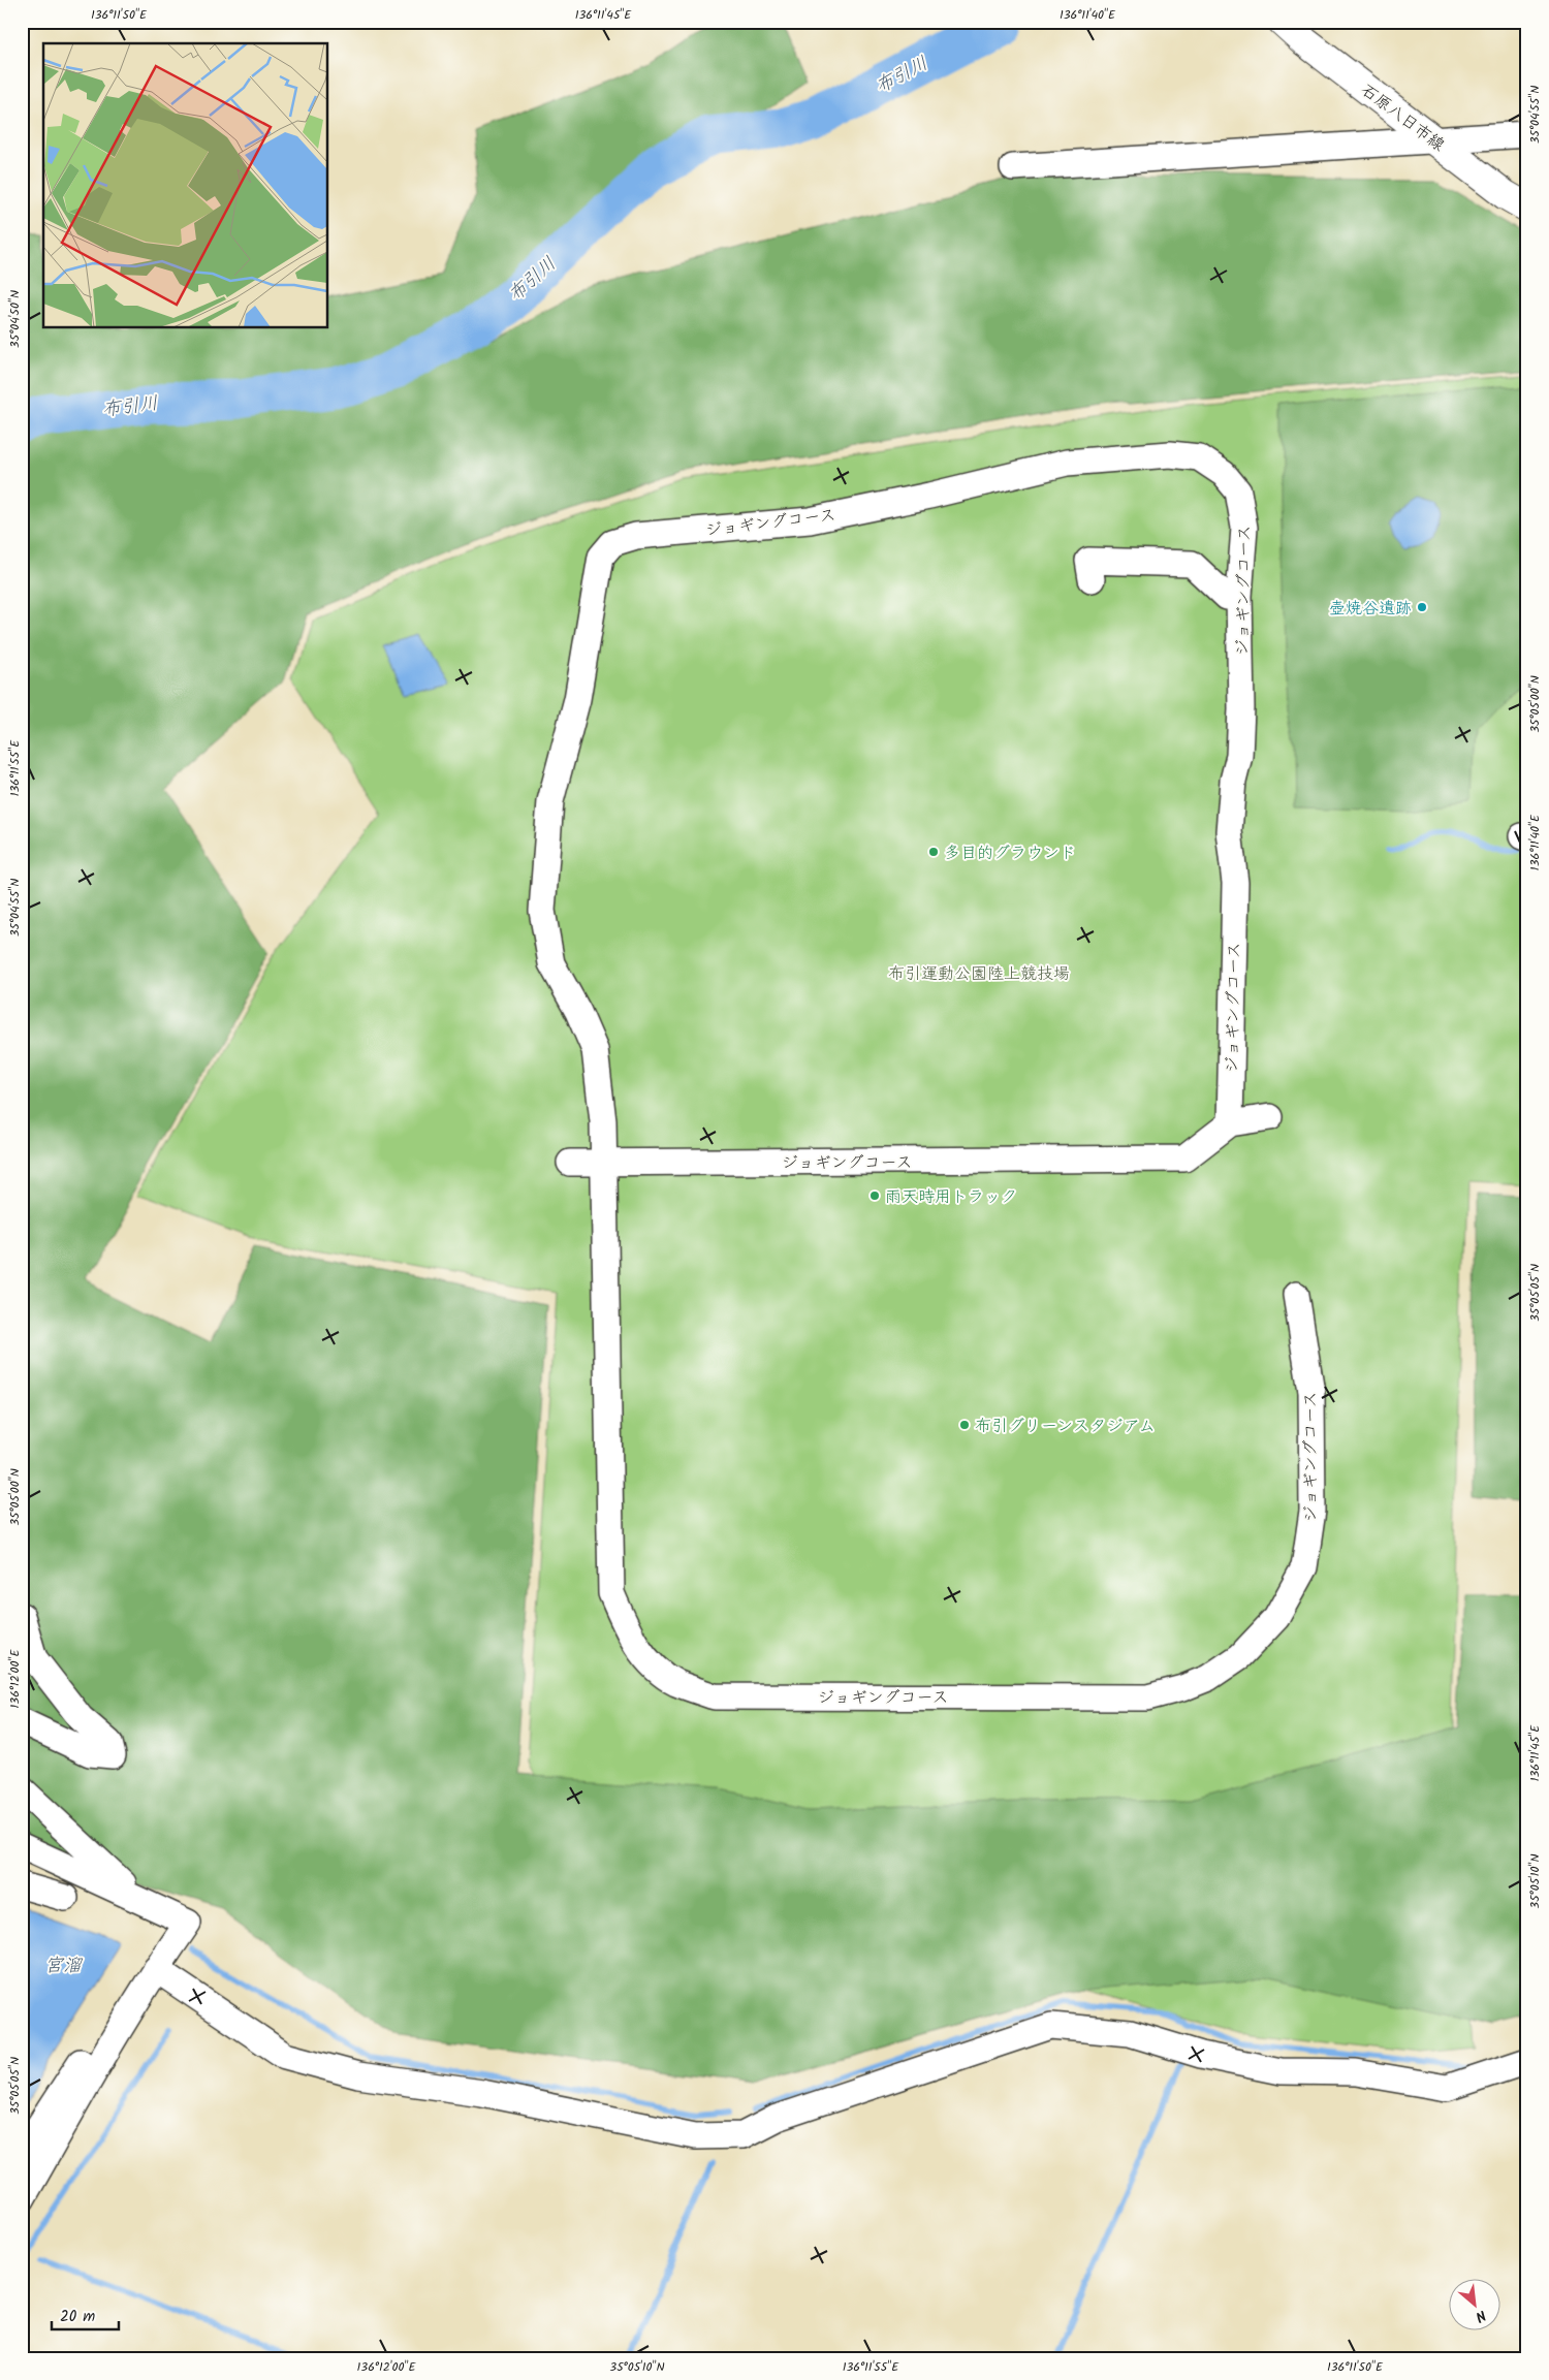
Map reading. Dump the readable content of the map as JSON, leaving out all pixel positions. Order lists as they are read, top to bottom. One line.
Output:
{"streets":{"main road":["石原八日市線"],"street":["ジョギングコース"]},"water":["布引川","宮溜"],"parks":["布引運動公園陸上競技場"],"places":["壺焼谷遺跡","多目的グラウンド","雨天時用トラック","布引グリーンスタジアム"],"scale_bar":"20 m","north":"bottom right","coordinates":["136°11'50\"E","136°11'45\"E","136°11'40\"E","35°04'55\"N","35°04'50\"N","35°05'00\"N","136°11'55\"E","35°05'05\"N","136°12'00\"E","35°05'10\"N"]}
